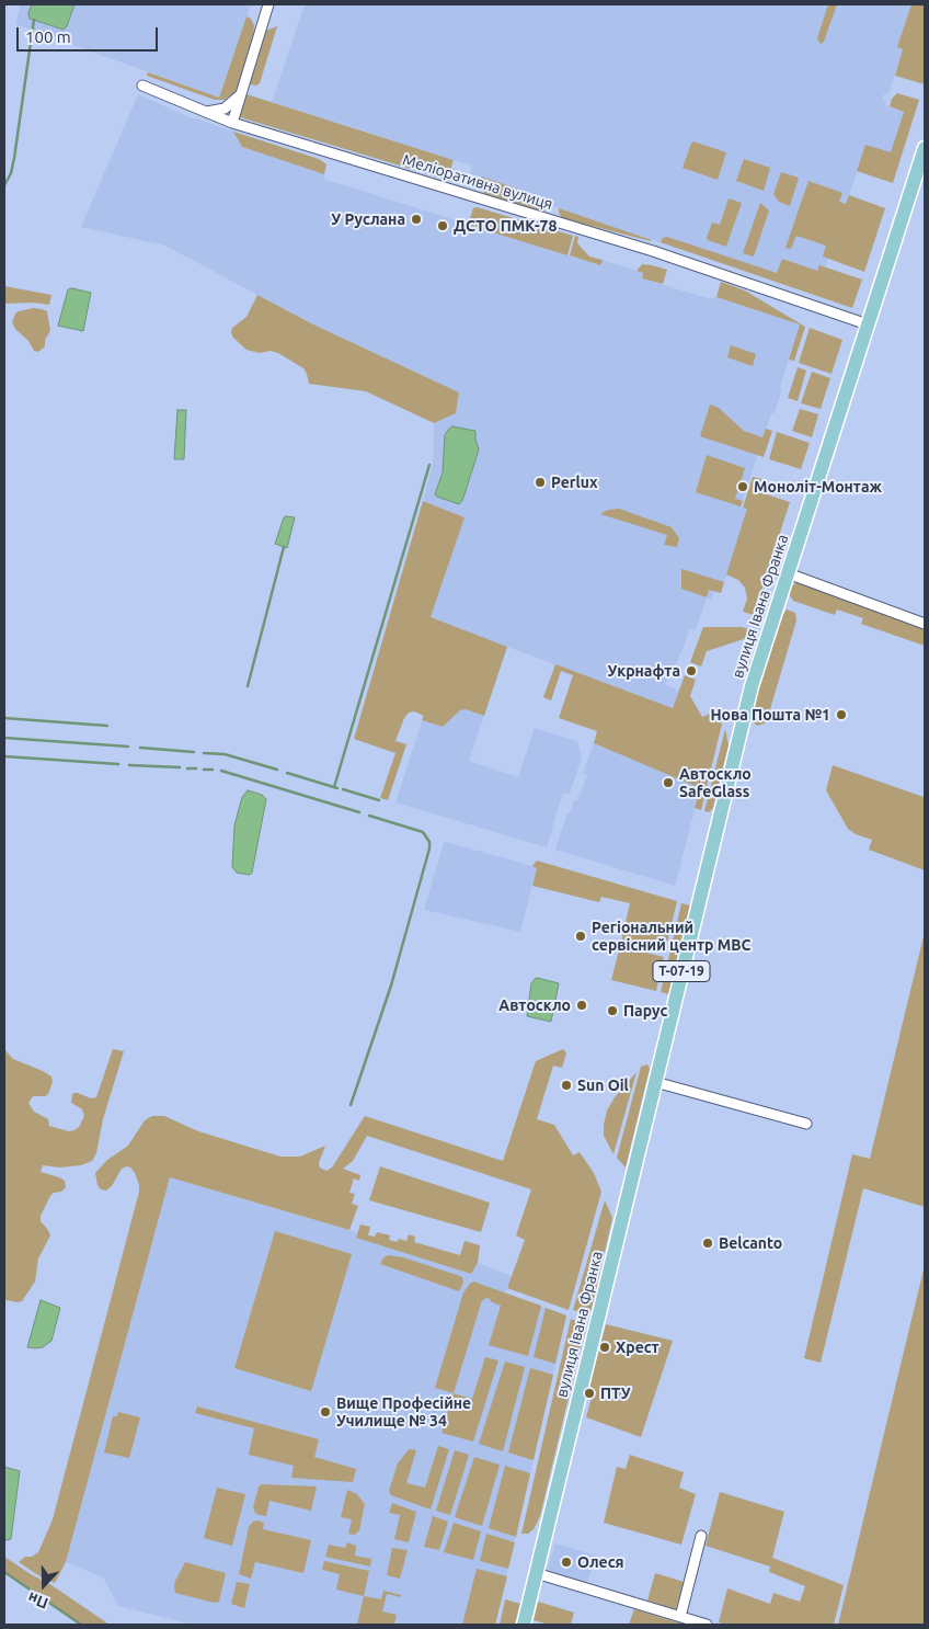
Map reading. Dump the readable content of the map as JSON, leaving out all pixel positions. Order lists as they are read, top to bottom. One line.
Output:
{"streets":{"main road":["вулиця Івана Франка","Т-07-19"],"street":["Меліоративна вулиця"]},"crossings":[["Меліоративна вулиця","вулиця Івана Франка"]],"places":["У Руслана","ДСТО ПМК-78","Perlux","Моноліт-Монтаж","Укрнафта","Нова Пошта №1","Автоскло SafeGlass","Регіональний сервісний центр МВС","Автоскло","Парус","Sun Oil","Belcanto","Хрест","ПТУ","Вище Професійне Училище № 34","Олеся"],"scale_bar":"100 m","north":"bottom"}
